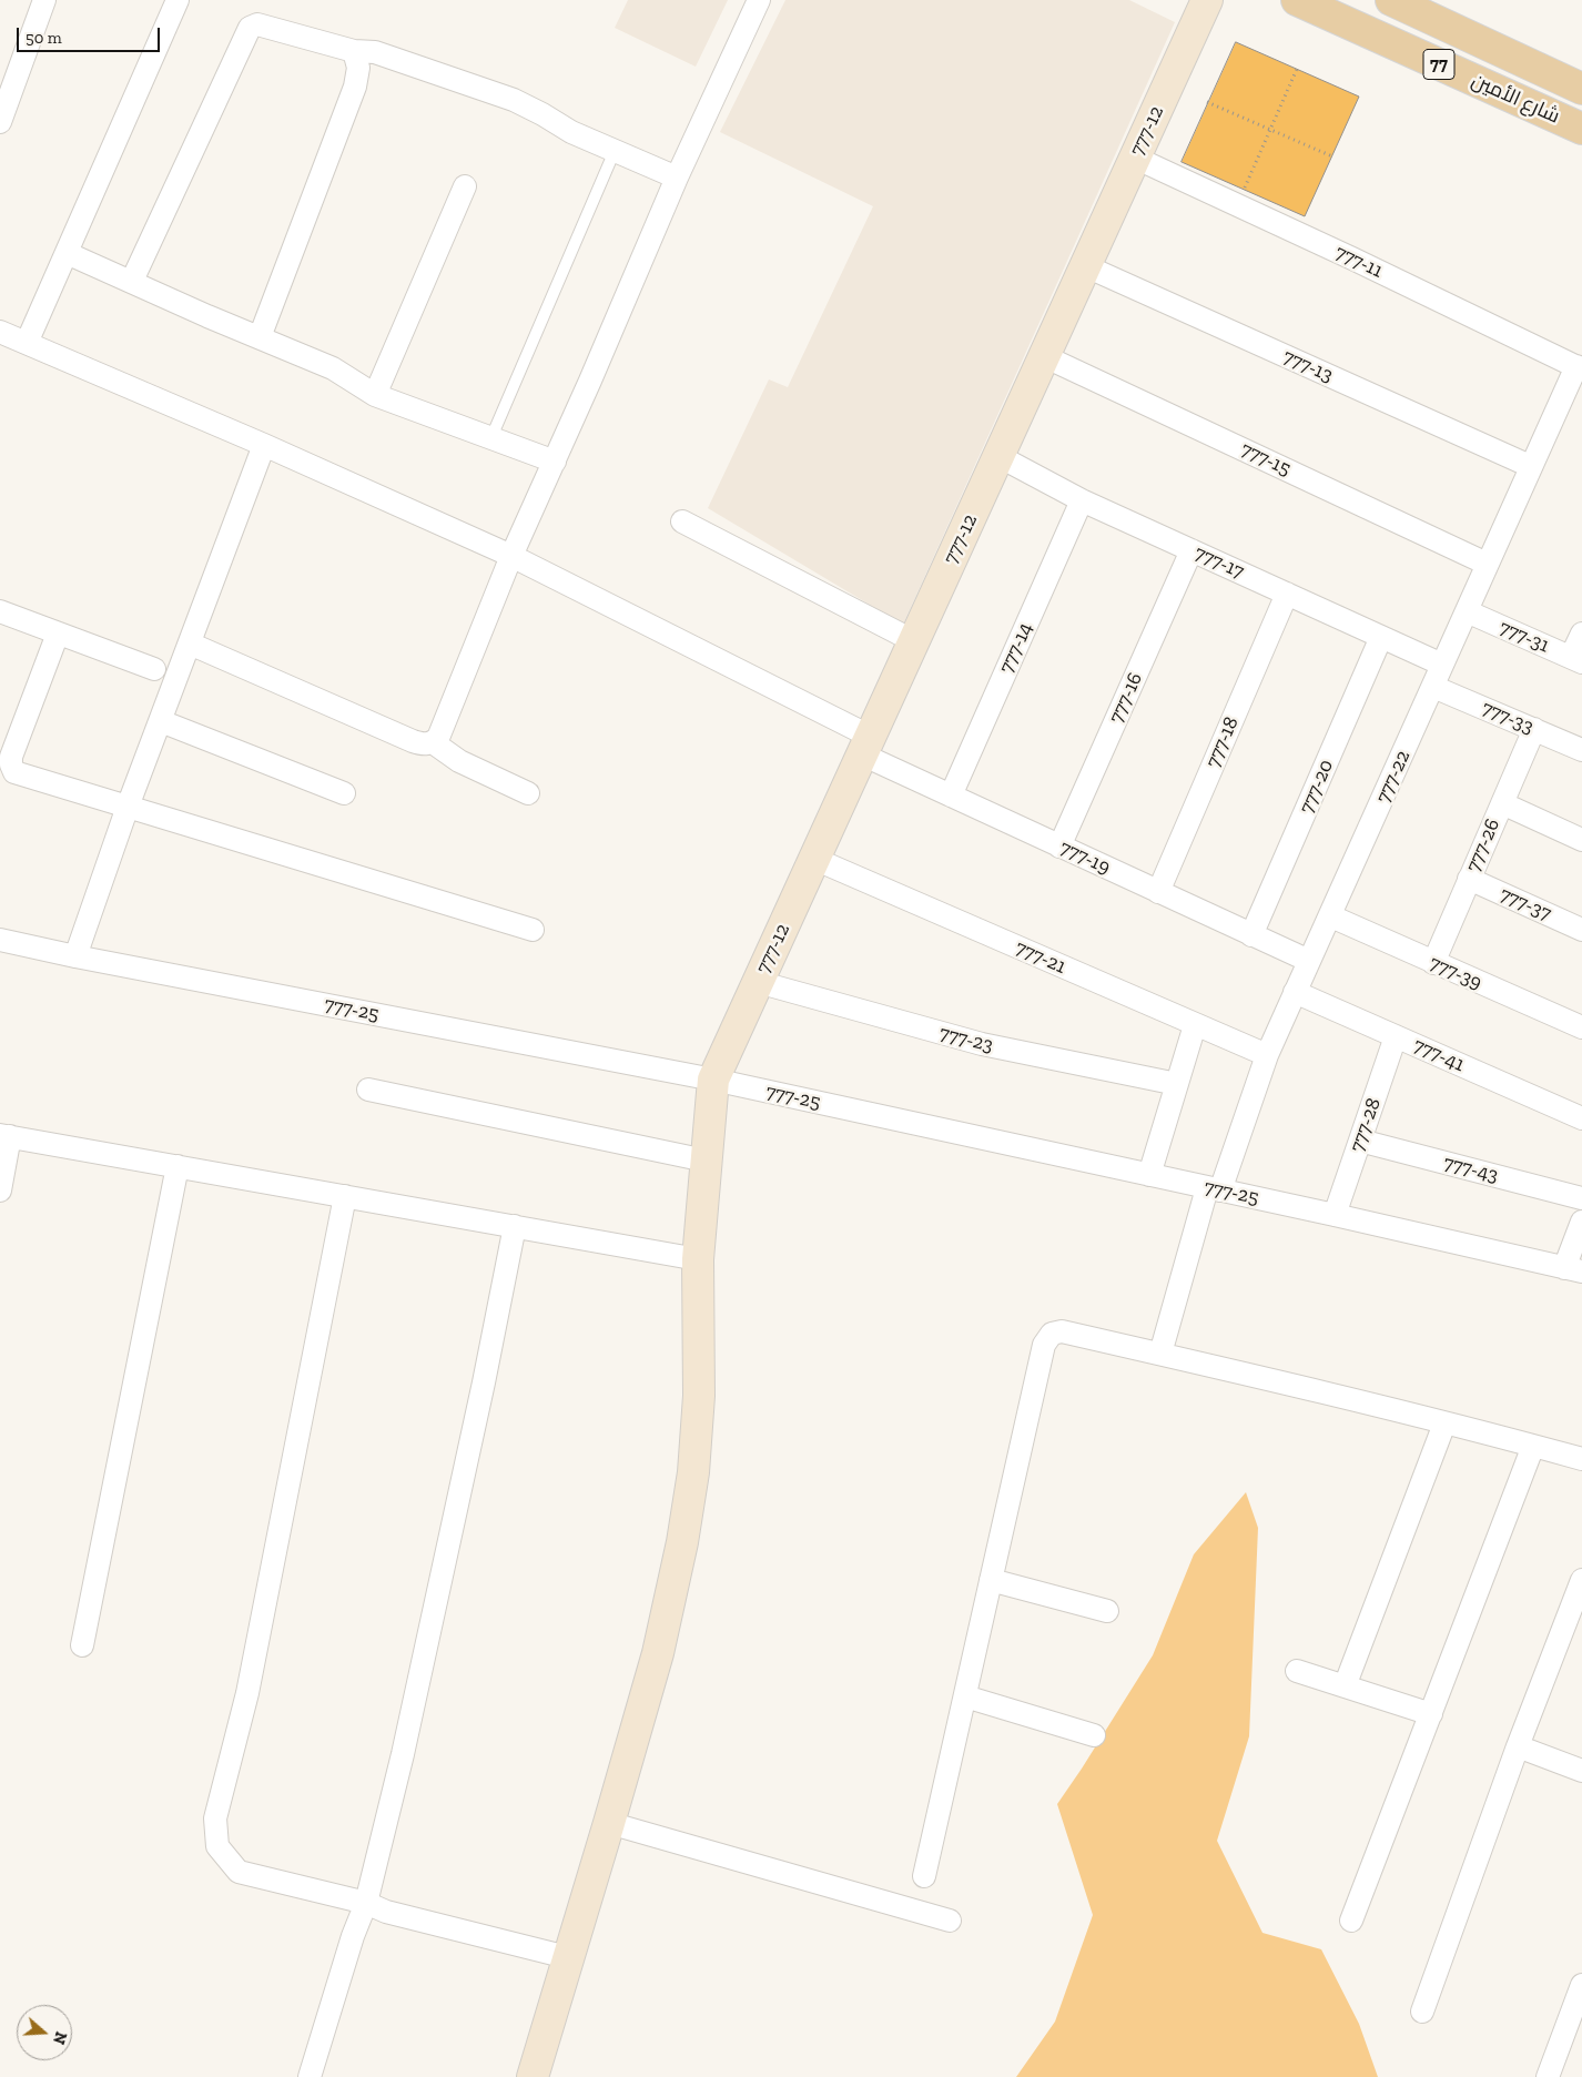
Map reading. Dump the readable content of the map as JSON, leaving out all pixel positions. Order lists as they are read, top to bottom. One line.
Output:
{"streets":{"main road":["77","شارع الأمين"],"street":["777-12","777-11","777-13","777-15","777-17","777-31","777-14","777-16","777-33","777-18","777-22","777-20","777-26","777-19","777-37","777-21","777-39","777-25","777-23","777-41","777-28","777-43"]},"crossings":[["777-12","777-11"],["777-12","777-13"],["777-12","777-15"],["777-12","777-17"],["777-12","777-19"],["777-12","777-21"],["777-12","777-25"],["777-12","777-23"],["777-11","777-22"],["777-13","777-22"],["777-15","777-22"],["777-17","777-14"],["777-17","777-16"],["777-17","777-18"],["777-17","777-22"],["777-17","777-20"],["777-31","777-22"],["777-14","777-19"],["777-16","777-19"],["777-33","777-22"],["777-33","777-26"],["777-18","777-19"],["777-22","777-19"],["777-22","777-21"],["777-22","777-39"],["777-22","777-25"],["777-22","777-41"],["777-20","777-19"],["777-26","777-37"],["777-26","777-39"],["777-25","777-28"],["777-41","777-28"],["777-28","777-43"]],"scale_bar":"50 m","north":"right"}
